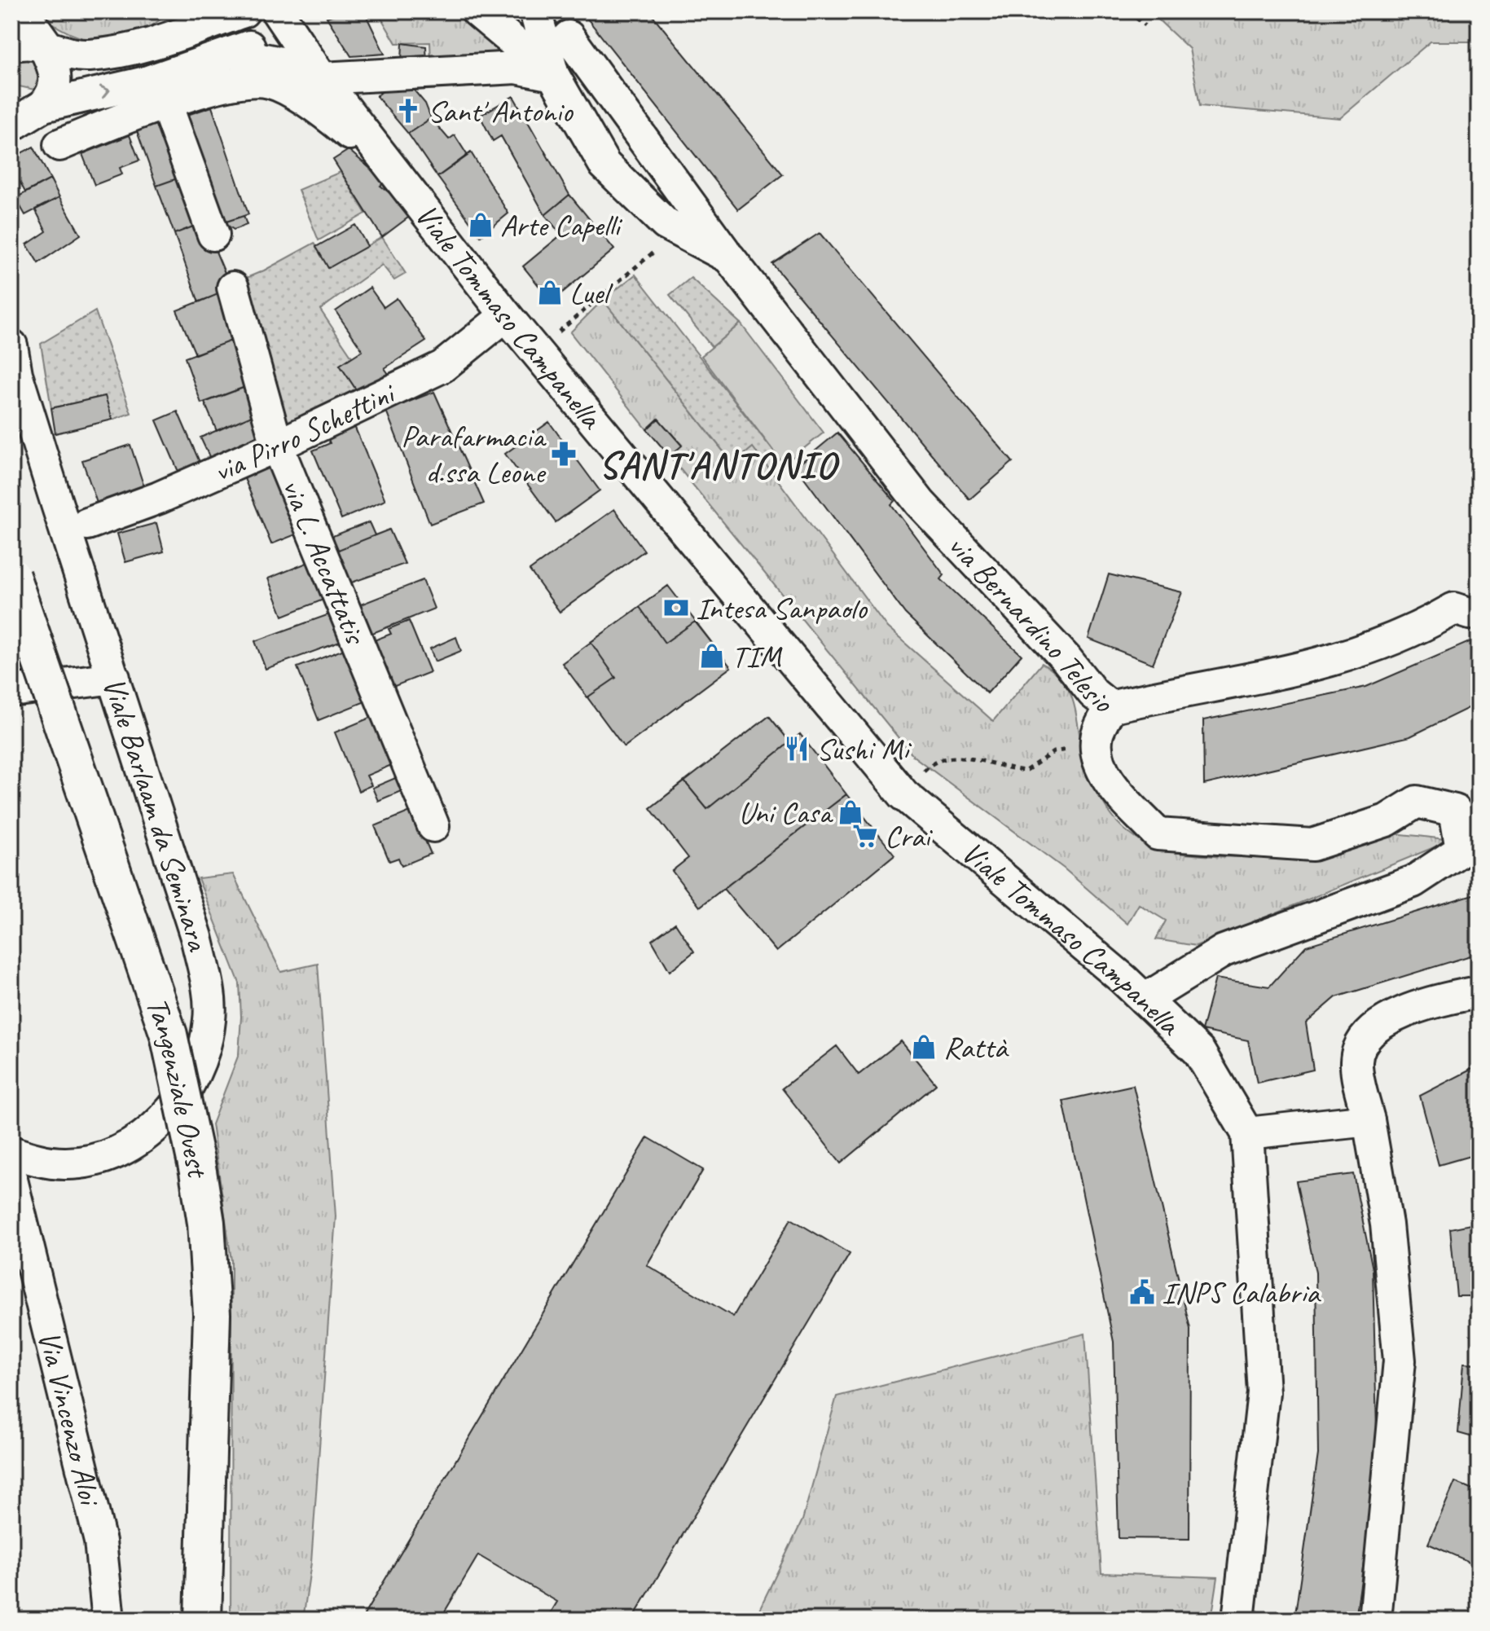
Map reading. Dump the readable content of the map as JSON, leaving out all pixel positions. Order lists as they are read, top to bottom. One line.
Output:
{"streets":{"highway":["Tangenziale Ovest"],"street":["Viale Tommaso Campanella","via Pirro Schettini","via L. Accattatis","via Bernardino Telesio","Viale Barlaam da Seminara","Via Vincenzo Aloi"]},"crossings":[["Viale Tommaso Campanella","via Pirro Schettini"],["Viale Tommaso Campanella","via Bernardino Telesio"],["via Pirro Schettini","via L. Accattatis"]],"districts":["SANT'ANTONIO"],"places":{"church":["Sant' Antonio"],"shop":["Arte Capelli","Luel","TIM","Uni Casa","Rattà"],"pharmacy":["Parafarmacia d.ssa Leone"],"bank":["Intesa Sanpaolo"],"restaurant":["Sushi Mi"],"supermarket":["Crai"],"public building":["INPS Calabria"]}}
